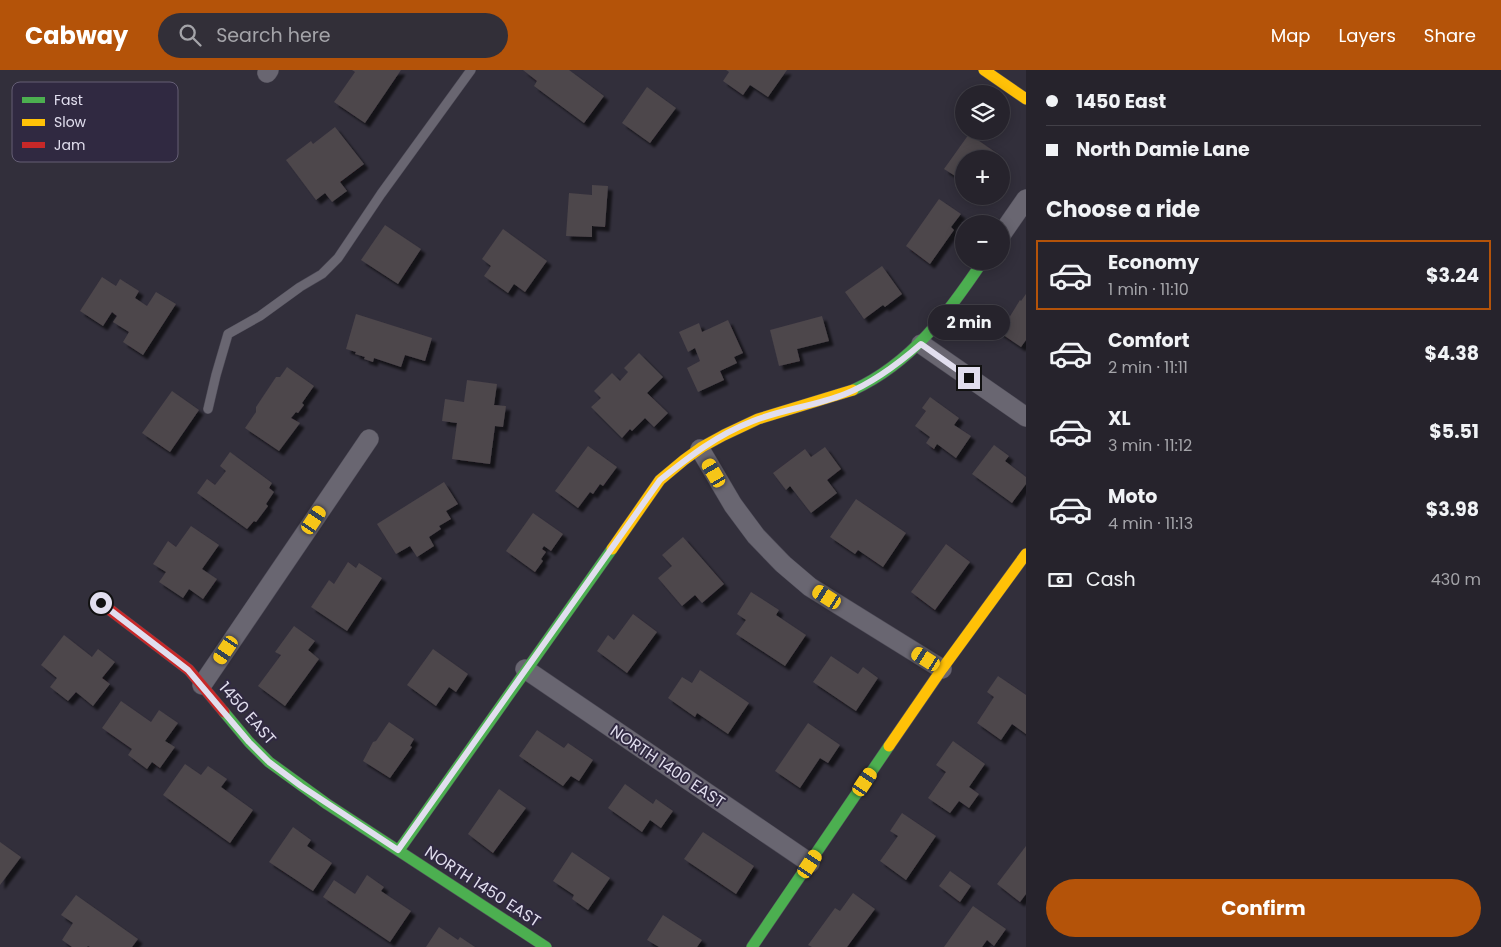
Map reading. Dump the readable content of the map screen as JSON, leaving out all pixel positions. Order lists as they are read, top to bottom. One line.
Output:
{"streets":{"street":["1450 EAST","NORTH 1400 EAST","NORTH 1450 EAST"]},"crossings":[["1450 EAST","NORTH 1450 EAST"]],"legend":["Fast","Slow","Jam"],"page":{"header":"Cabway","search":"Search here","nav":["Map","Layers","Share"],"banner":["1450 East","North Damie Lane"],"map_buttons":["+","−"],"heading":"Choose a ride","list":[{"name":"Economy","note":"1 min · 11:10","value":"$3.24"},{"name":"Comfort","note":"2 min · 11:11","value":"$4.38"},{"name":"XL","note":"3 min · 11:12","value":"$5.51"},{"name":"Moto","note":"4 min · 11:13","value":"$3.98"}],"bubble":"2 min","pay":["Cash","430 m"],"buttons":"Confirm"}}
